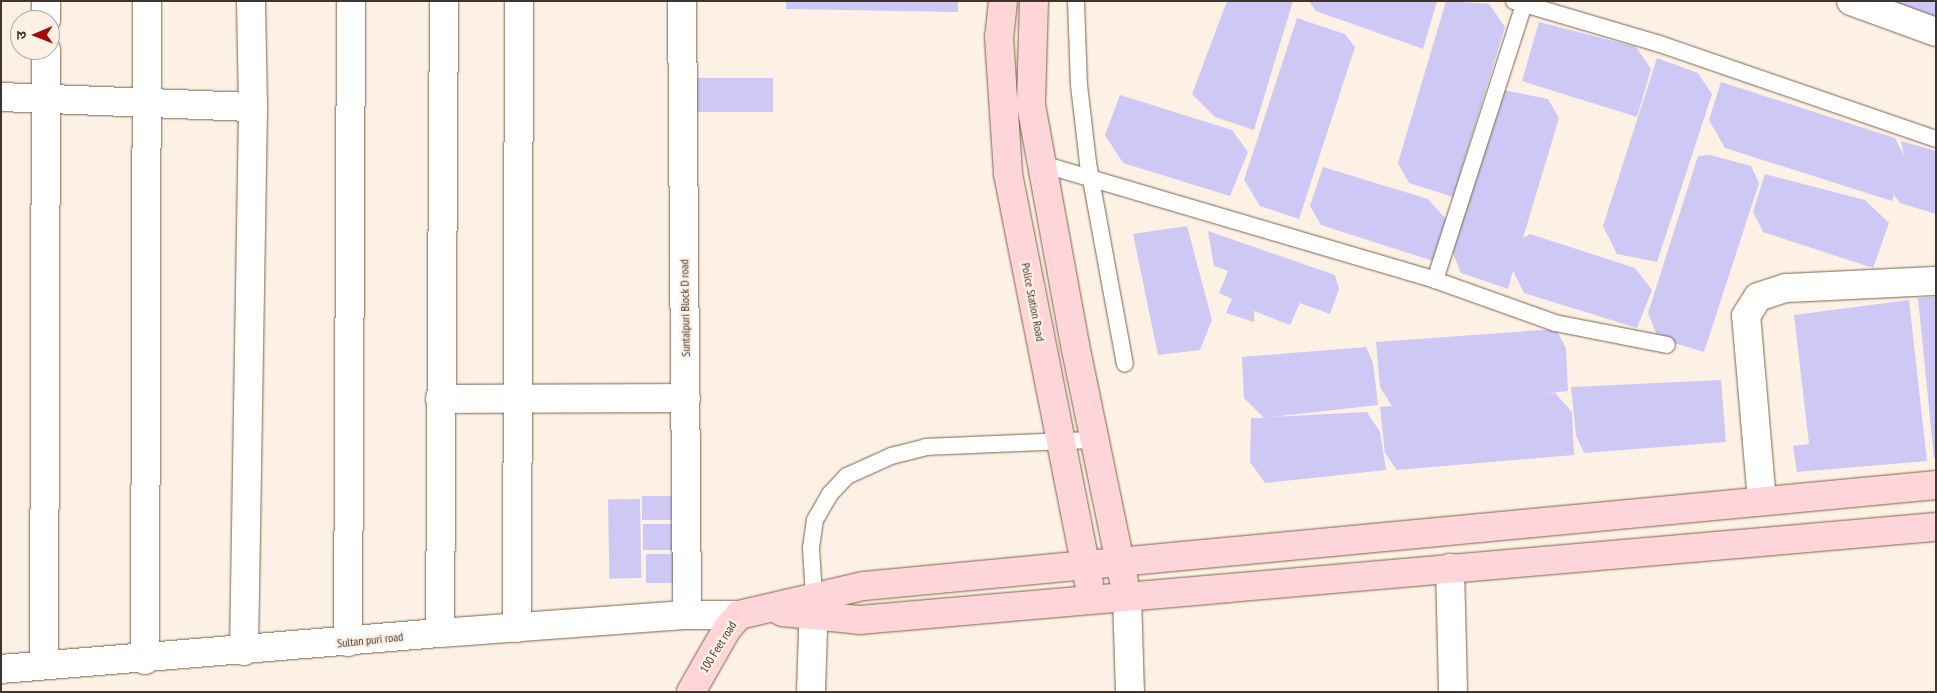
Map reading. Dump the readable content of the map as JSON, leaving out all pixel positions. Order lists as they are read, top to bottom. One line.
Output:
{"streets":{"street":["Police Station Road","Suntalpuri Block D road","Sultan puri road","100 Feet road"]},"crossings":[["Suntalpuri Block D road","Sultan puri road"],["Sultan puri road","100 Feet road"]],"north":"left"}
